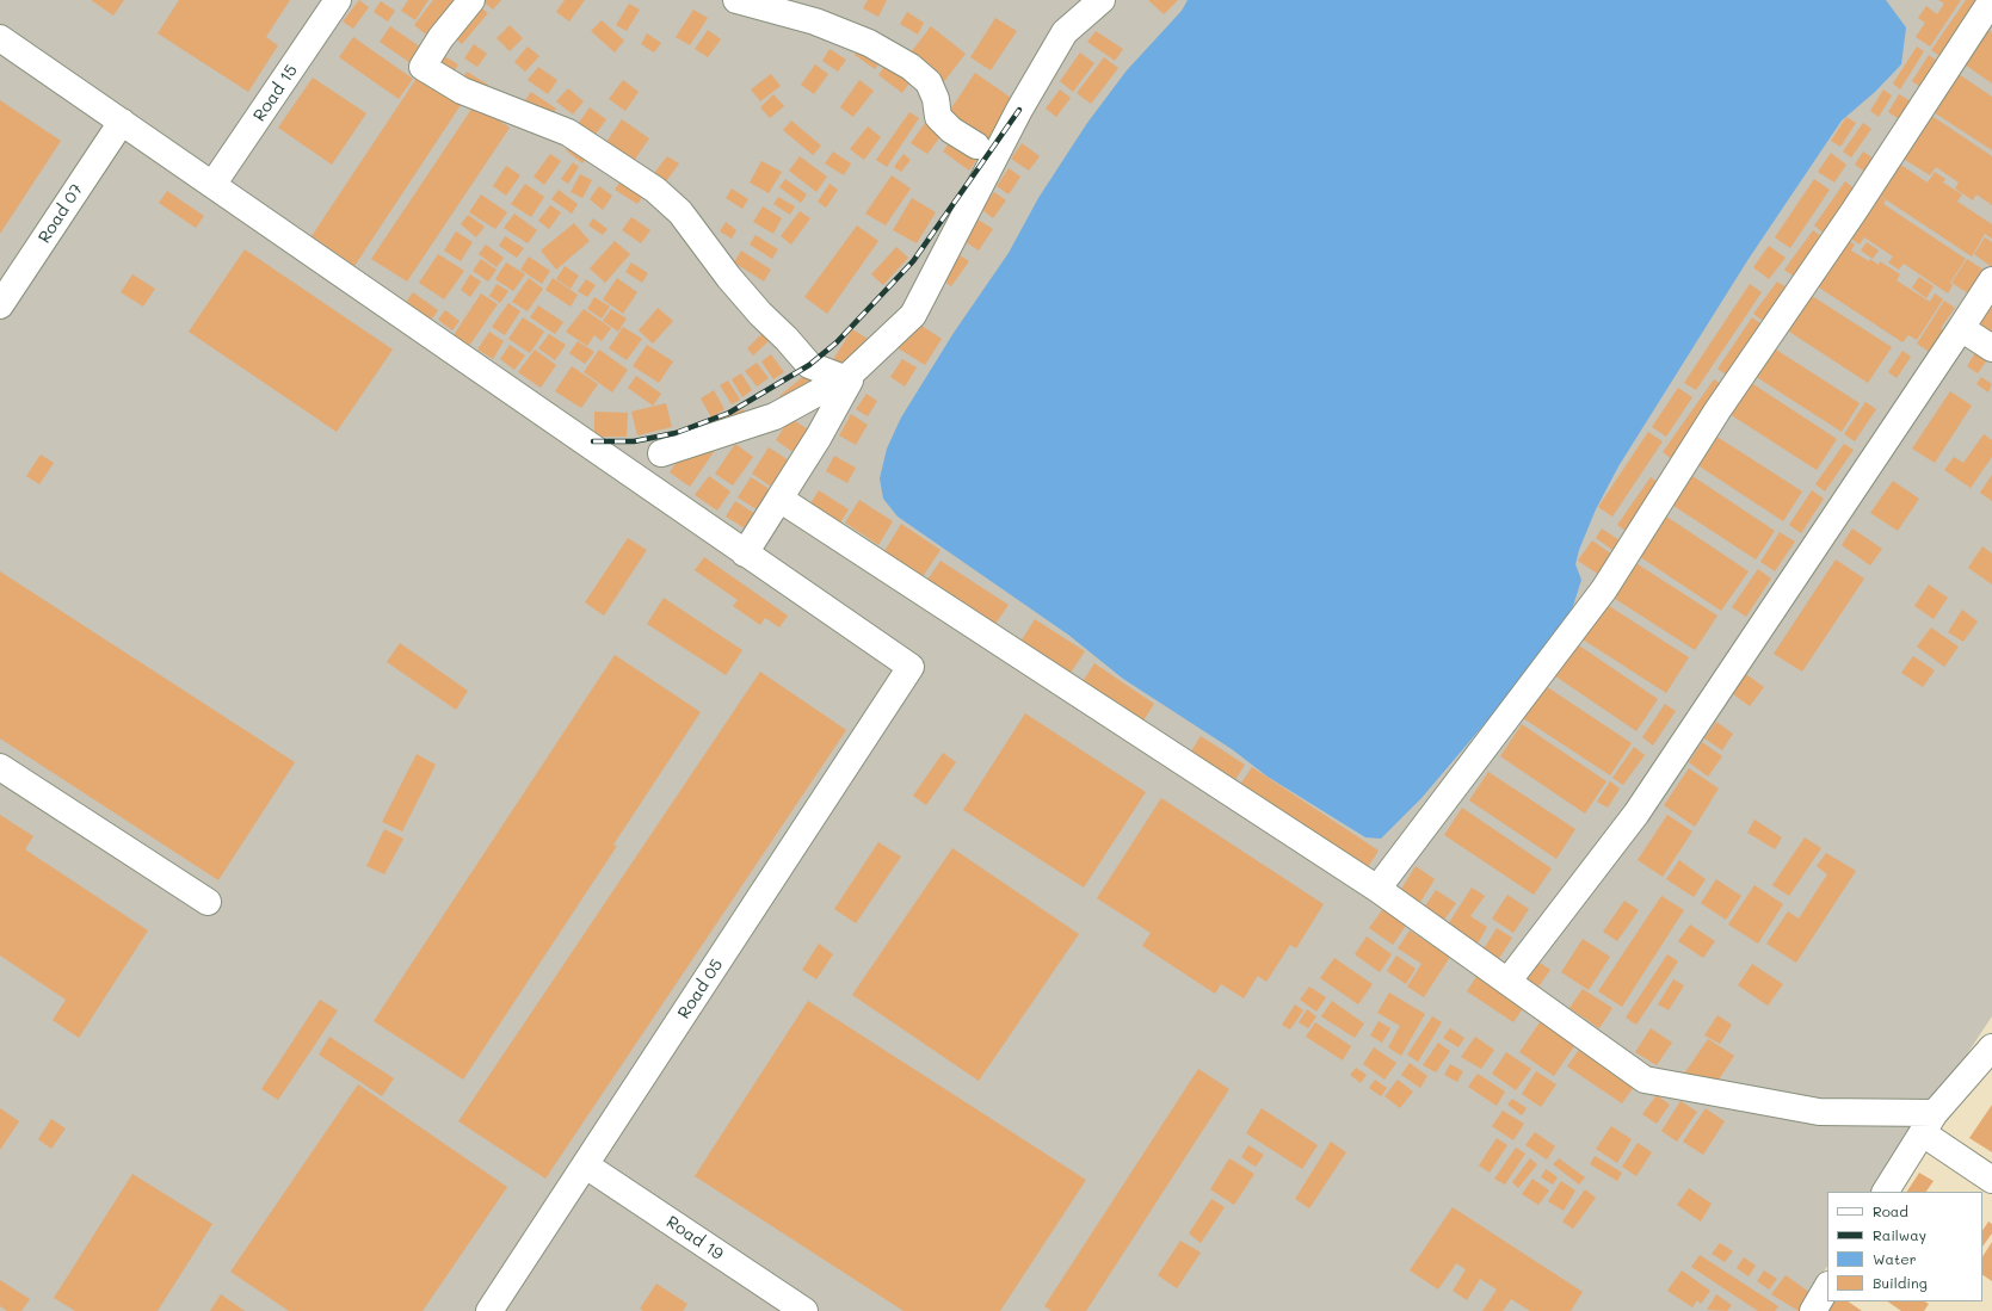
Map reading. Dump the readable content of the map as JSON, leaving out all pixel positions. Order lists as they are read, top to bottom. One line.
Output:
{"streets":{"street":["Road 15","Road 07","Road 05","Road 19"]},"crossings":[["Road 05","Road 19"]],"legend":["Road","Railway","Water","Building"]}
